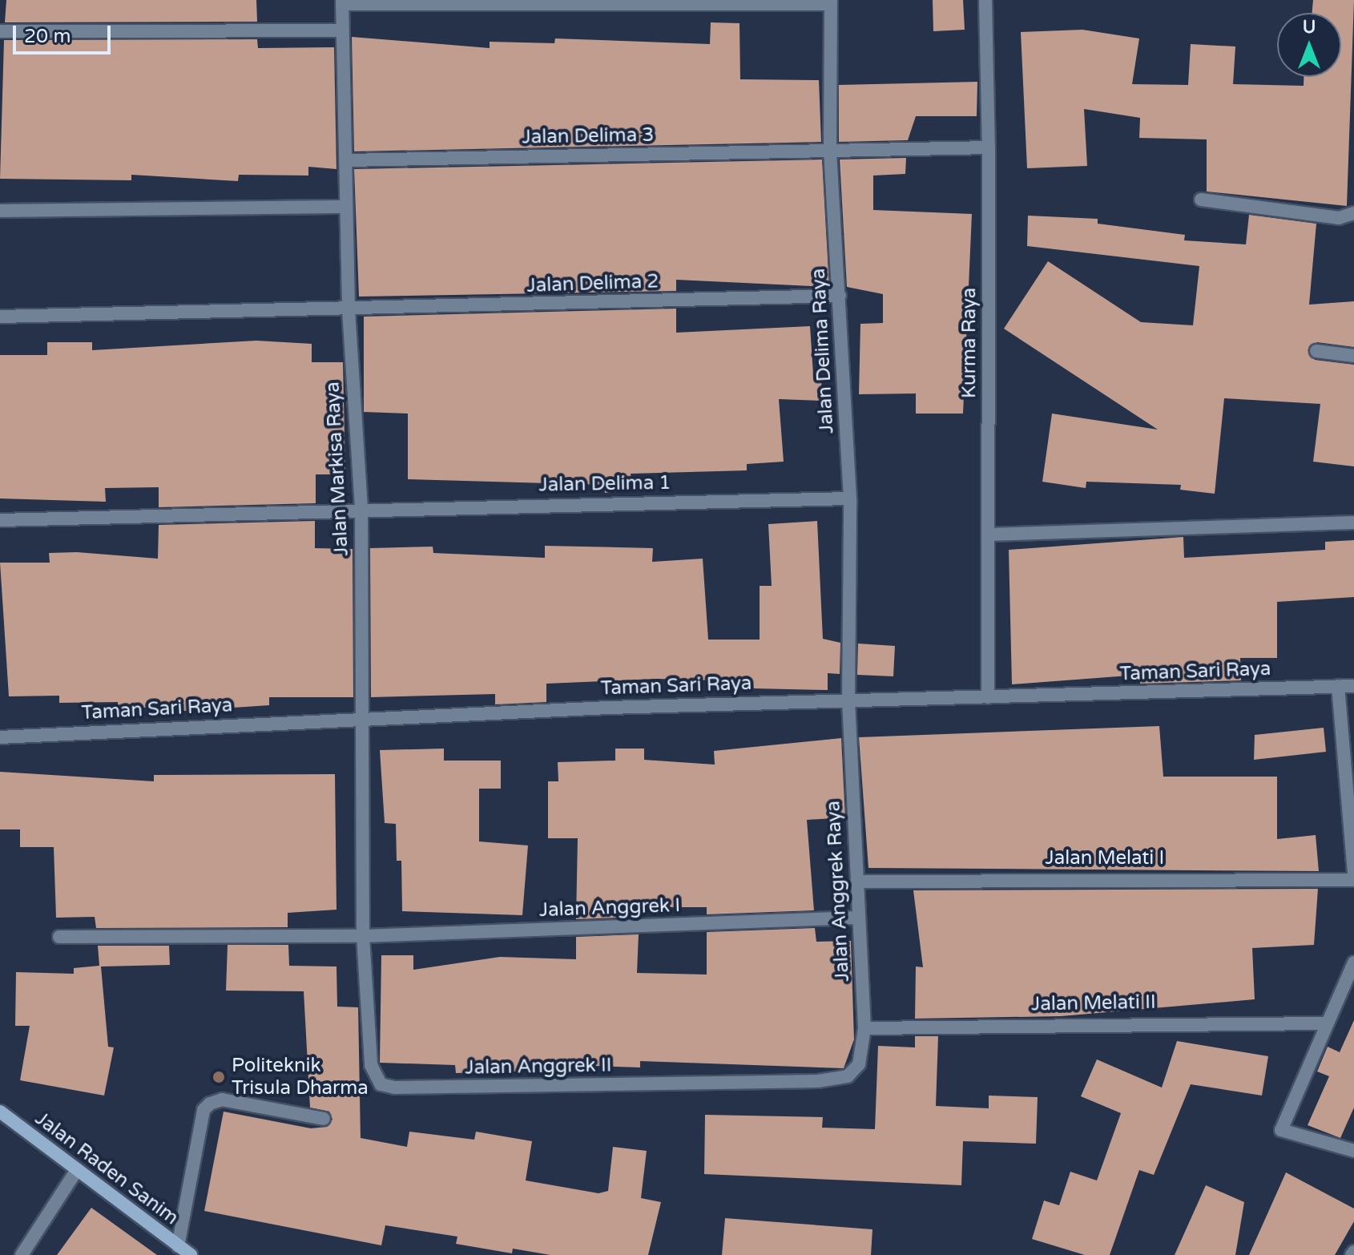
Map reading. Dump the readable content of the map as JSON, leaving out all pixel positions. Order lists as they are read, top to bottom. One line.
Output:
{"streets":{"street":["Jalan Delima 3","Jalan Delima 2","Kurma Raya","Jalan Delima Raya","Jalan Markisa Raya","Jalan Delima 1","Taman Sari Raya","Jalan Melati I","Jalan Anggrek Raya","Jalan Anggrek I","Jalan Melati II","Jalan Anggrek II","Jalan Raden Sanim"]},"crossings":[["Jalan Delima 3","Jalan Delima Raya"],["Jalan Delima 3","Jalan Markisa Raya"],["Jalan Delima 2","Jalan Delima Raya"],["Jalan Delima 2","Jalan Markisa Raya"],["Kurma Raya","Taman Sari Raya"],["Jalan Delima Raya","Jalan Delima 1"],["Jalan Delima Raya","Taman Sari Raya"],["Jalan Delima Raya","Jalan Anggrek Raya"],["Jalan Markisa Raya","Jalan Delima 1"],["Jalan Markisa Raya","Taman Sari Raya"],["Jalan Markisa Raya","Jalan Anggrek I"],["Jalan Markisa Raya","Jalan Anggrek II"],["Taman Sari Raya","Jalan Anggrek Raya"],["Jalan Melati I","Jalan Anggrek Raya"],["Jalan Anggrek Raya","Jalan Anggrek I"],["Jalan Anggrek Raya","Jalan Melati II"],["Jalan Anggrek Raya","Jalan Anggrek II"],["Jalan Anggrek I","Jalan Anggrek II"]],"places":["Politeknik Trisula Dharma"],"scale_bar":"20 m","north":"top"}
